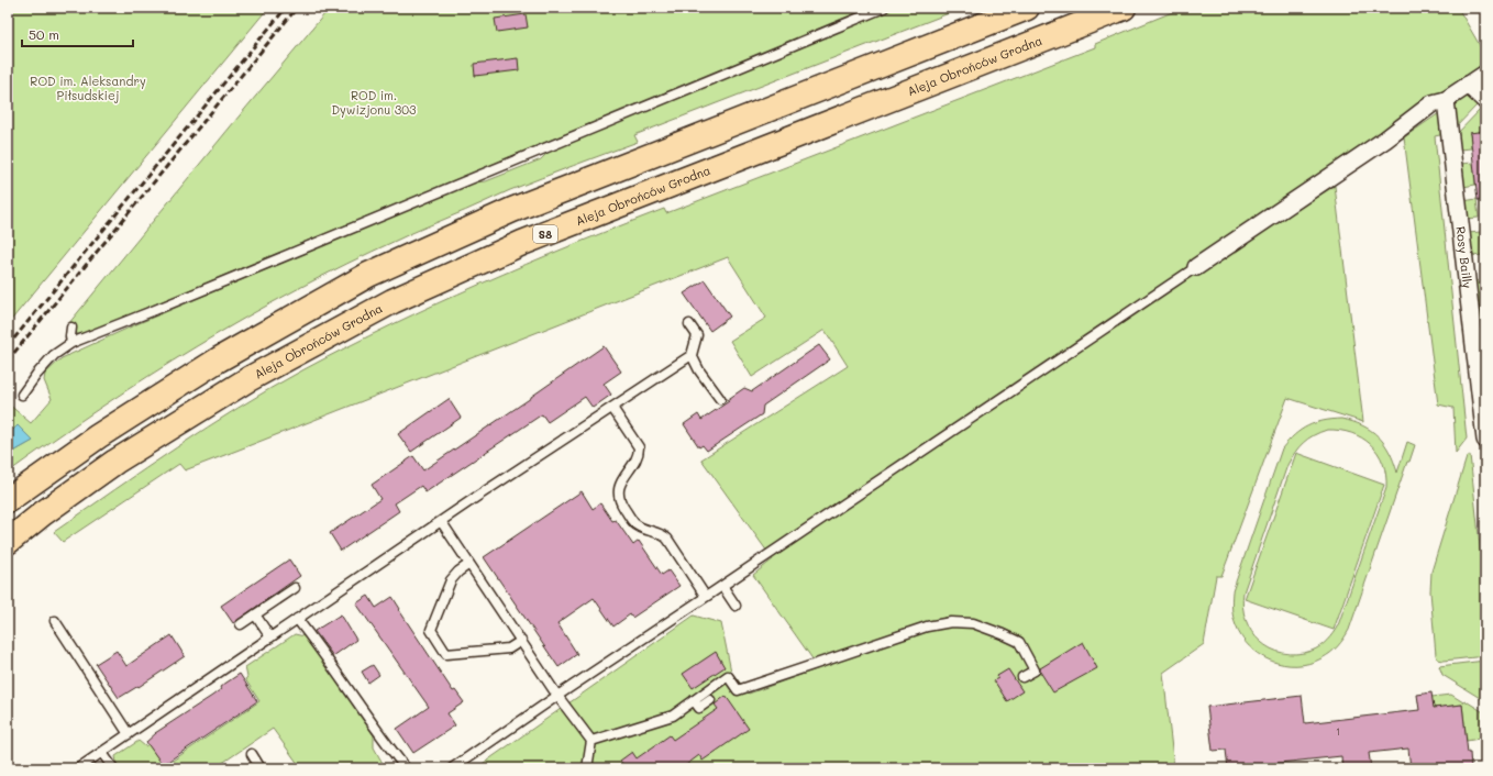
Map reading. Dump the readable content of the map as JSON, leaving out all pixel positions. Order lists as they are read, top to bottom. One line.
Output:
{"streets":{"highway":["Aleja Obrońców Grodna","S8"],"street":["Rosy Bailly"]},"parks":["ROD im. Aleksandry Piłsudskiej","ROD im. Dywizjonu 303"],"house_numbers":["1"],"scale_bar":"50 m"}
